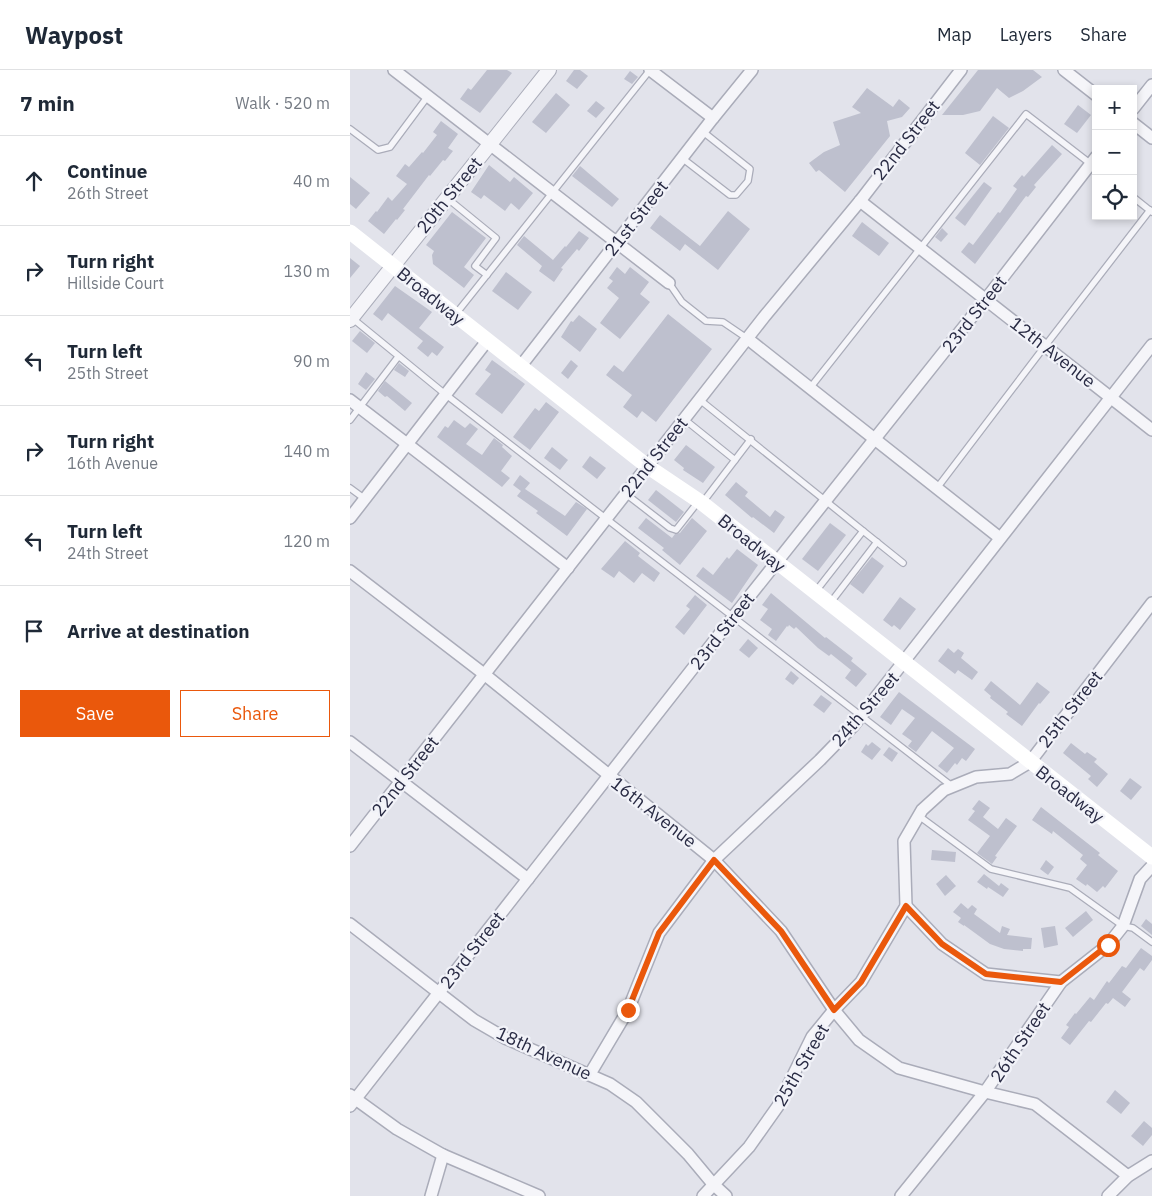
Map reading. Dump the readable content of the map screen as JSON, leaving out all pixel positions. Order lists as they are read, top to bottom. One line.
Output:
{"streets":{"main road":["Broadway"],"street":["22nd Street","20th Street","21st Street","23rd Street","12th Avenue","24th Street","25th Street","16th Avenue","26th Street","18th Avenue"]},"crossings":[["22nd Street","Broadway"],["22nd Street","12th Avenue"],["22nd Street","16th Avenue"],["20th Street","Broadway"],["21st Street","Broadway"],["Broadway","23rd Street"],["Broadway","24th Street"],["Broadway","25th Street"],["23rd Street","12th Avenue"],["23rd Street","16th Avenue"],["23rd Street","18th Avenue"],["12th Avenue","24th Street"],["24th Street","16th Avenue"],["24th Street","18th Avenue"],["25th Street","16th Avenue"],["25th Street","18th Avenue"],["16th Avenue","26th Street"]],"page":{"header":"Waypost","nav":["Map","Layers","Share"],"heading":["7 min","Walk · 520 m"],"map_buttons":["+","−"],"list":[["Continue","26th Street","40 m"],["Turn right","Hillside Court","130 m"],["Turn left","25th Street","90 m"],["Turn right","16th Avenue","140 m"],["Turn left","24th Street","120 m"],"Arrive at destination"],"buttons":["Save","Share"]}}
